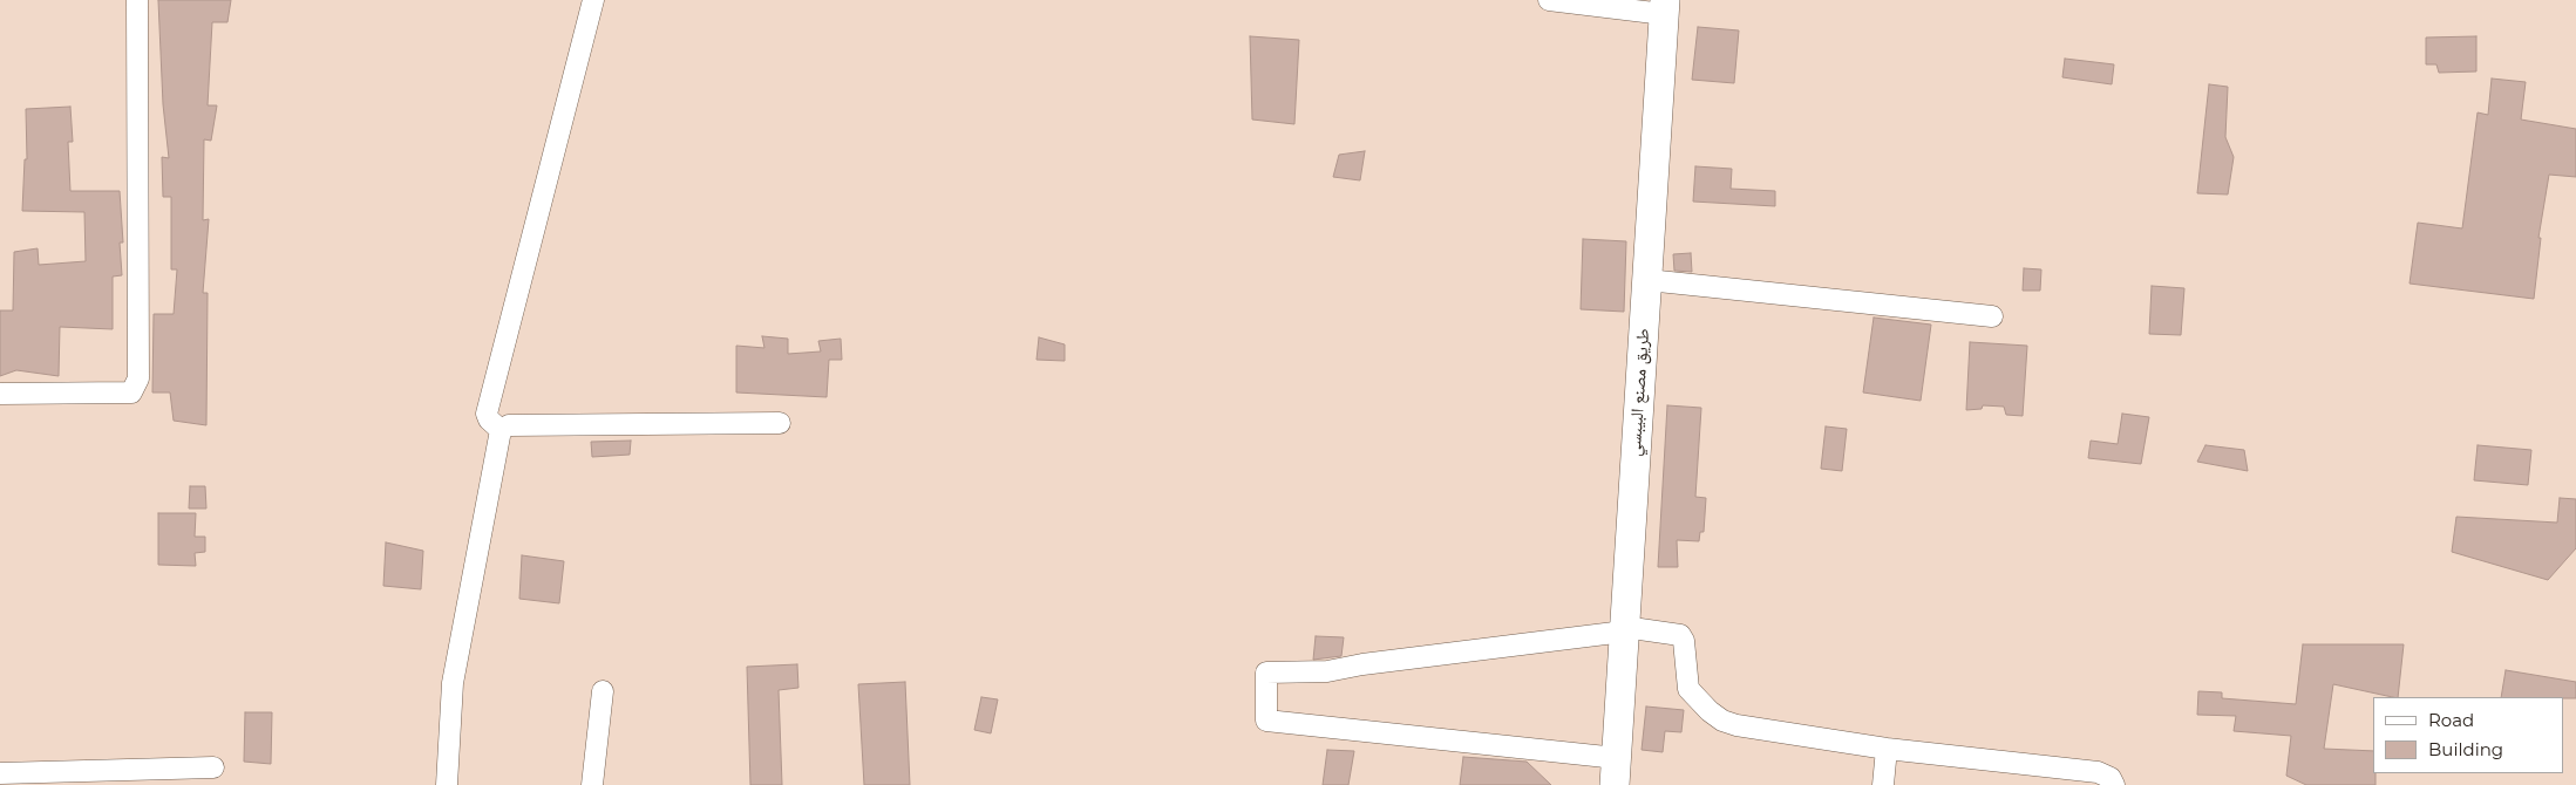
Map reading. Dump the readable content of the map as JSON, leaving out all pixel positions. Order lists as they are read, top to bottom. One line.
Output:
{"streets":{"main road":["طريق مصنع البيبسي"]},"legend":["Road","Building"]}
